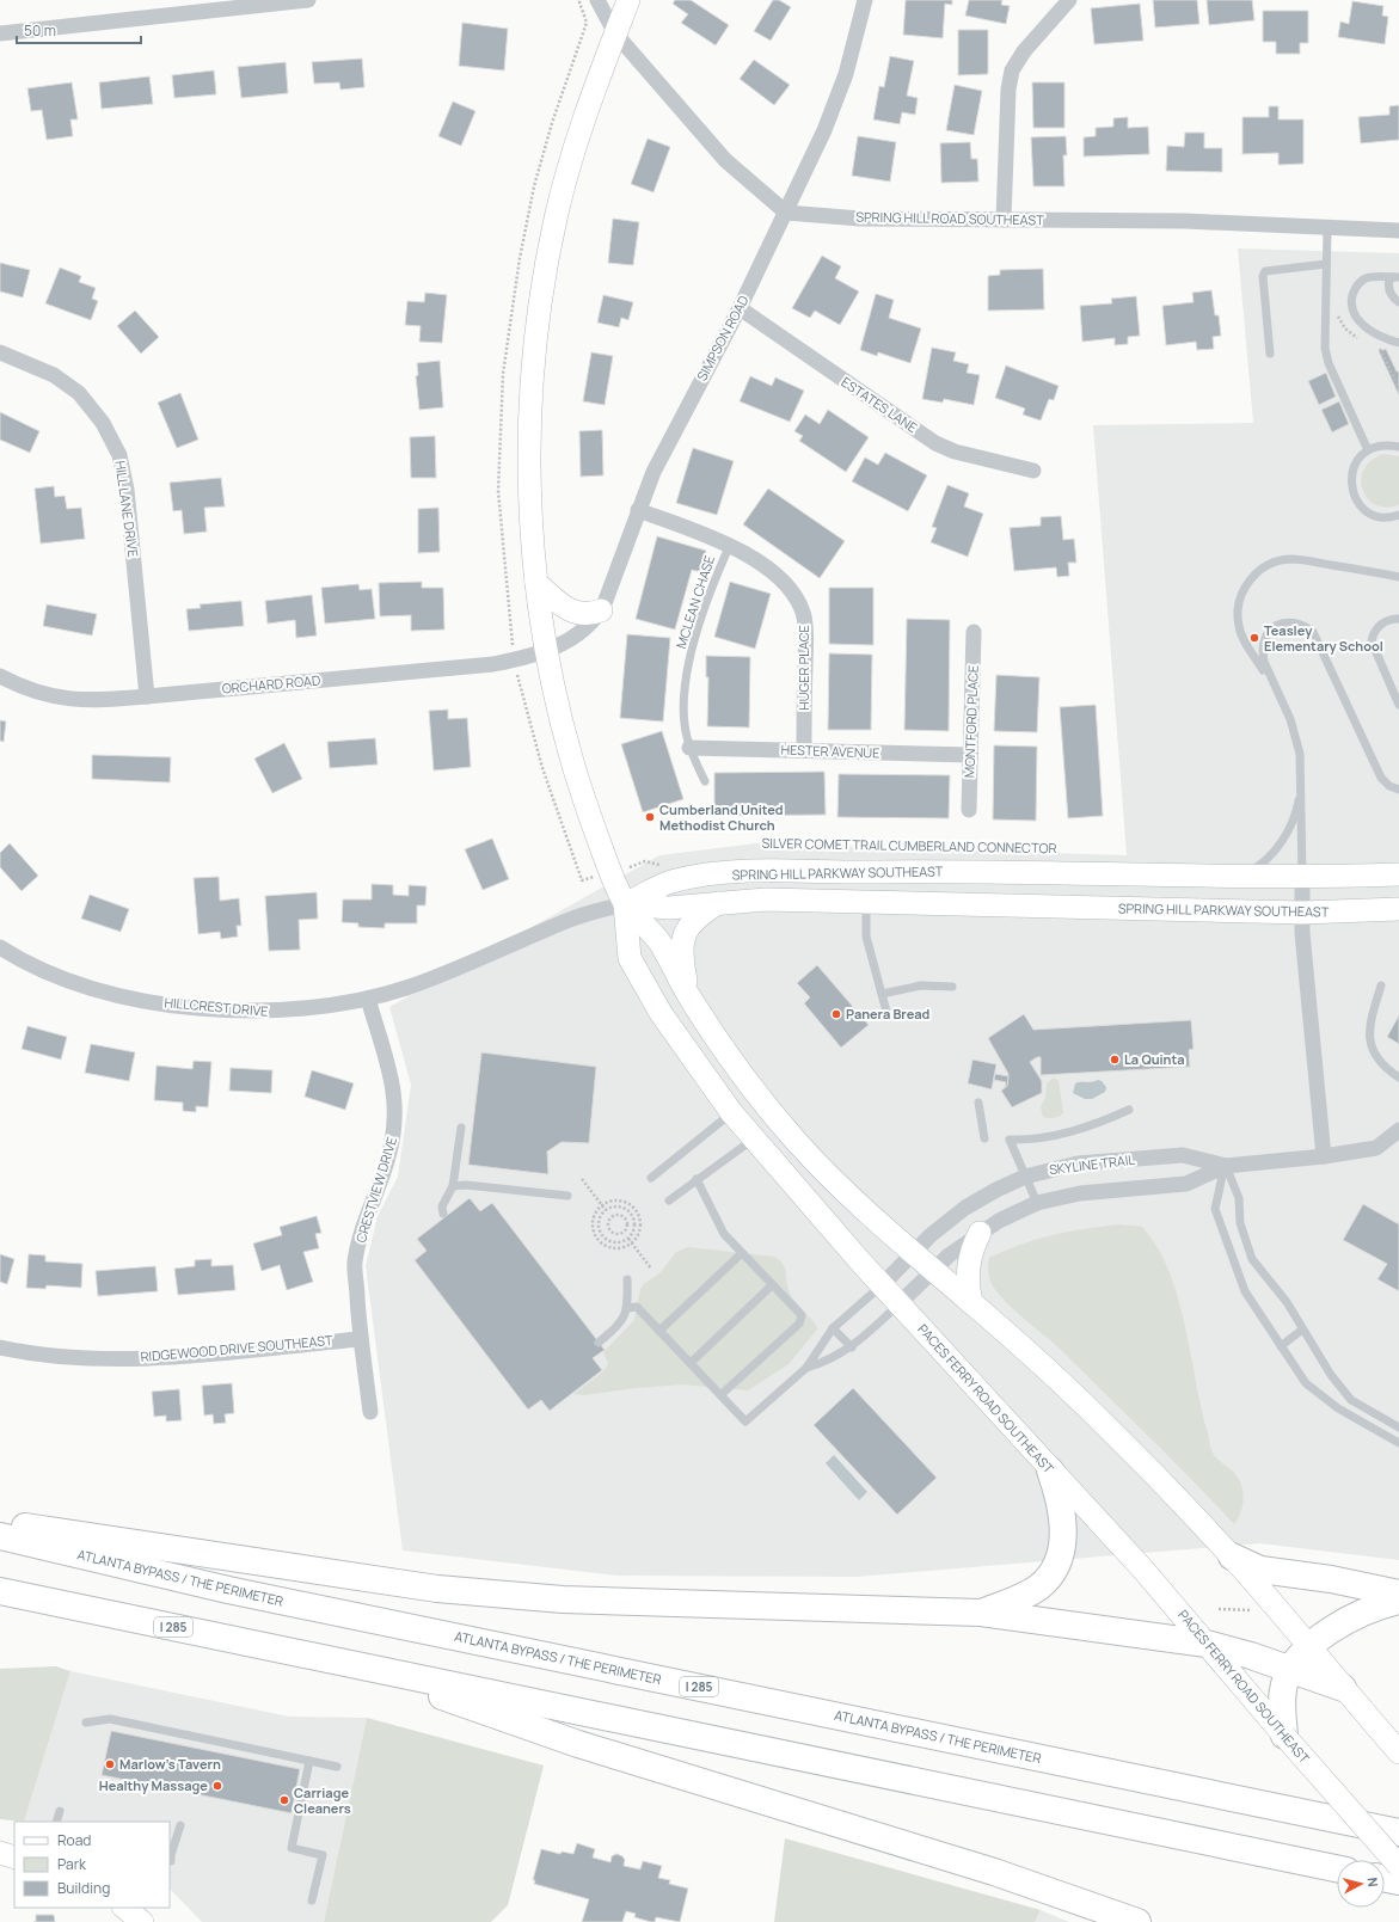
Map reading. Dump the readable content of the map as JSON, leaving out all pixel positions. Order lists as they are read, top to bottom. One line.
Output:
{"streets":{"highway":["ATLANTA BYPASS / THE PERIMETER","I 285"],"main road":["SPRING HILL PARKWAY SOUTHEAST","PACES FERRY ROAD SOUTHEAST"],"street":["SPRING HILL ROAD SOUTHEAST","SIMPSON ROAD","ESTATES LANE","HILL LANE DRIVE","HUGER PLACE","ORCHARD ROAD","MONTFORD PLACE","HESTER AVENUE","HILLCREST DRIVE","SKYLINE TRAIL","CRESTVIEW DRIVE","RIDGEWOOD DRIVE SOUTHEAST"],"lane":["MCLEAN CHASE"]},"crossings":[["SPRING HILL ROAD SOUTHEAST","SIMPSON ROAD"],["SIMPSON ROAD","ESTATES LANE"],["SIMPSON ROAD","HUGER PLACE"],["SIMPSON ROAD","ORCHARD ROAD"],["SIMPSON ROAD","PACES FERRY ROAD SOUTHEAST"],["HILL LANE DRIVE","ORCHARD ROAD"],["MCLEAN CHASE","HUGER PLACE"],["MCLEAN CHASE","HESTER AVENUE"],["HUGER PLACE","HESTER AVENUE"],["ORCHARD ROAD","PACES FERRY ROAD SOUTHEAST"],["MONTFORD PLACE","HESTER AVENUE"],["SPRING HILL PARKWAY SOUTHEAST","HILLCREST DRIVE"],["SPRING HILL PARKWAY SOUTHEAST","PACES FERRY ROAD SOUTHEAST"],["HILLCREST DRIVE","CRESTVIEW DRIVE"],["HILLCREST DRIVE","PACES FERRY ROAD SOUTHEAST"],["SKYLINE TRAIL","PACES FERRY ROAD SOUTHEAST"],["CRESTVIEW DRIVE","RIDGEWOOD DRIVE SOUTHEAST"]],"places":["Teasley Elementary School","Cumberland United Methodist Church","Panera Bread","La Quinta","Marlow's Tavern","Healthy Massage","Carriage Cleaners"],"legend":["Road","Park","Building"],"scale_bar":"50 m","north":"right"}
